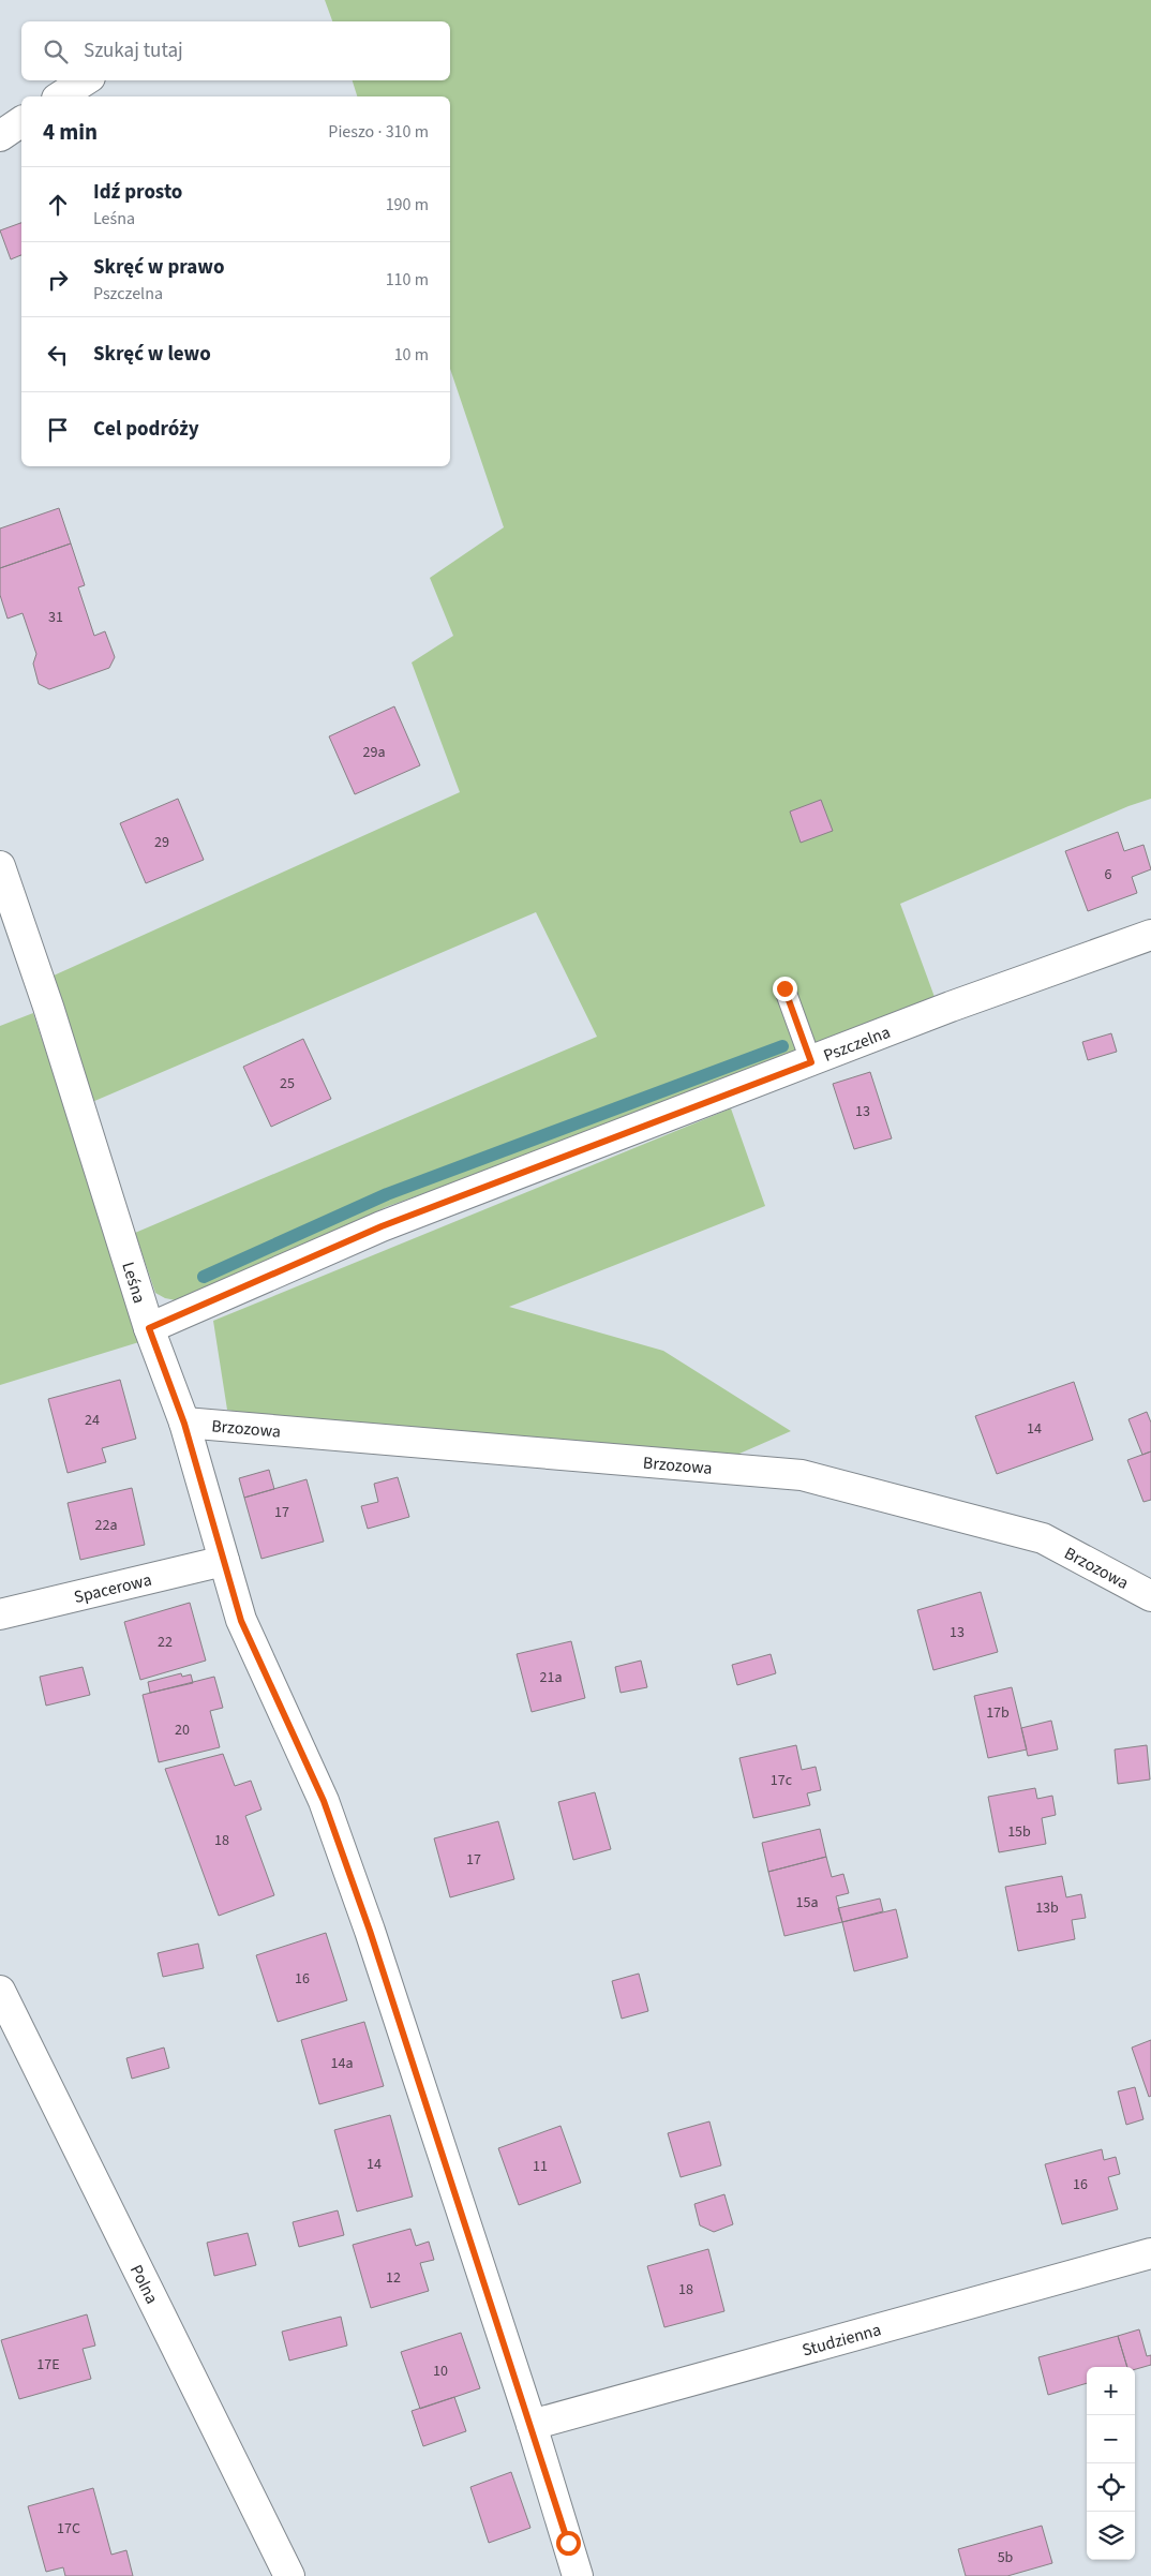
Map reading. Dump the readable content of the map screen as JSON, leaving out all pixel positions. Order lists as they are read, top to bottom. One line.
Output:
{"streets":{"street":["Pszczelna","Leśna","Brzozowa","Spacerowa","Polna","Studzienna"]},"crossings":[["Pszczelna","Leśna"],["Leśna","Brzozowa"],["Leśna","Spacerowa"],["Leśna","Studzienna"]],"house_numbers":["31","29a","29","6","25","13","24","14","17","22a","13","22","21a","17b","20","17c","15b","18","17","15a","13b","16","14a","14","11","16","12","18","17E","10","17C","5b"],"page":{"search":"Szukaj tutaj","heading":["4 min","Pieszo · 310 m"],"list":[["Idź prosto","Leśna","190 m"],["Skręć w prawo","Pszczelna","110 m"],["Skręć w lewo","10 m"],"Cel podróży"],"map_buttons":["+","−"]}}
